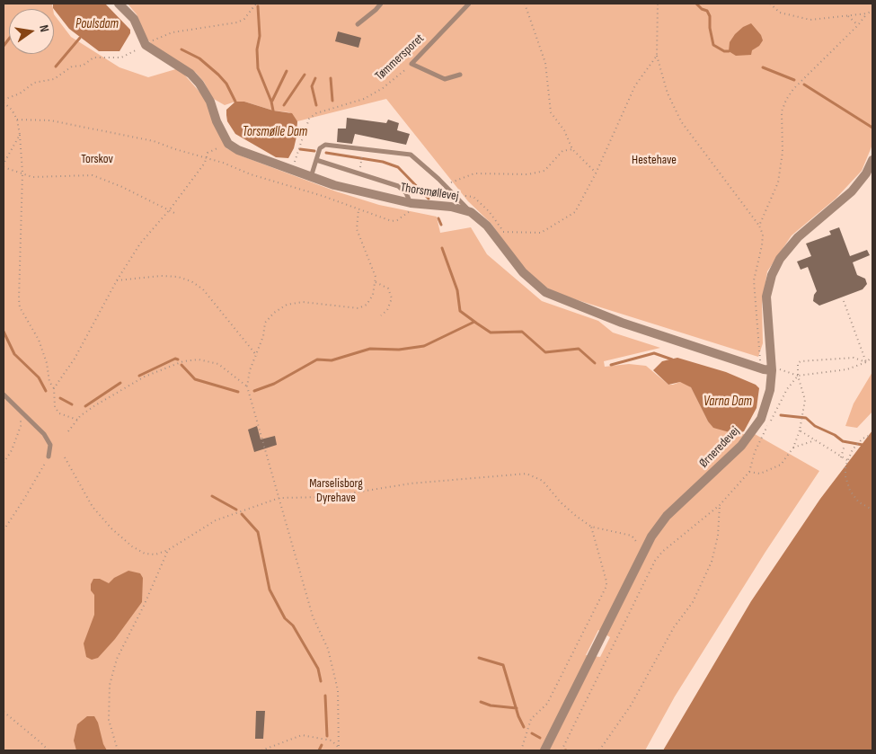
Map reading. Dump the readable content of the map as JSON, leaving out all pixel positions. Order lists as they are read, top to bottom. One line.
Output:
{"streets":{"street":["Thorsmøllevej","Ørneredevej"],"lane":["Tømmersporet"]},"crossings":[["Tømmersporet","Thorsmøllevej"],["Thorsmøllevej","Ørneredevej"]],"water":["Poulsdam","Torsmølle Dam","Varna Dam"],"parks":["Torskov","Hestehave","Marselisborg Dyrehave"],"north":"right"}
